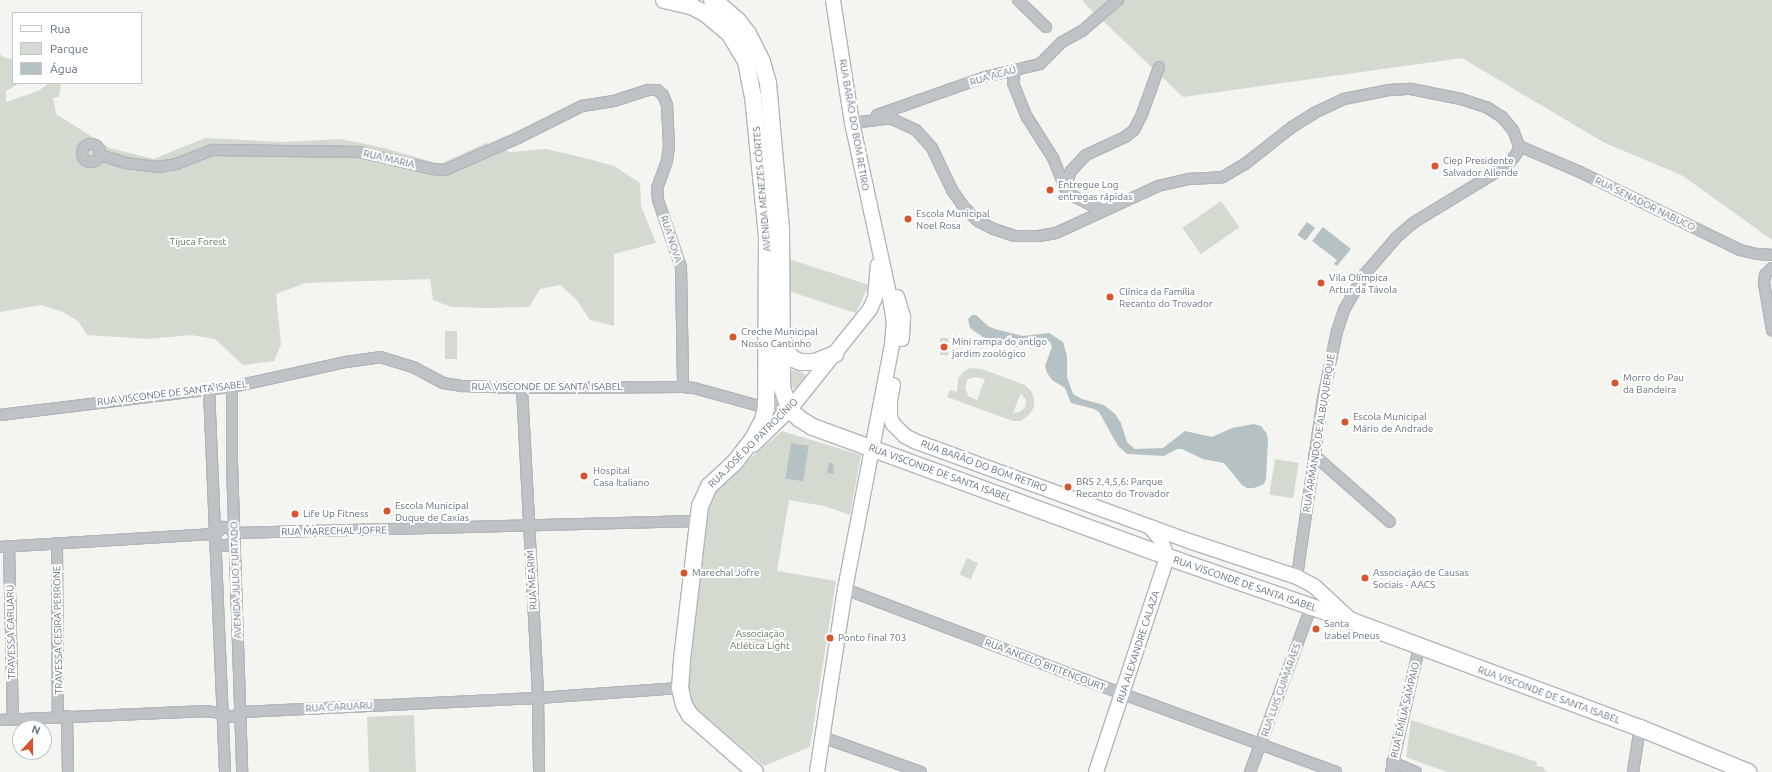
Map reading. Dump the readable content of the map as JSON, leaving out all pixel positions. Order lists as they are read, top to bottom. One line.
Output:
{"streets":{"main road":["RUA BARÃO DO BOM RETIRO","AVENIDA MENEZES CÔRTES","RUA VISCONDE DE SANTA ISABEL","RUA JOSÉ DO PATROCÍNIO","RUA ALEXANDRE CALAZA"],"street":["RUA ACAÚ","RUA MARIA","RUA SENADOR NABUCO","RUA NOVA","RUA ARMANDO DE ALBUQUERQUE","RUA MARECHAL JOFRE","AVENIDA JULIO FURTADO","RUA MEARIM","TRAVESSA CESIRA PERRONE","TRAVESSA CARUARU","RUA ANGELO BITTENCOURT","RUA LUIS GUIMARÃES","RUA CARUARU","RUA EMÍLIA SAMPAIO"]},"crossings":[["RUA ACAÚ","RUA BARÃO DO BOM RETIRO"],["RUA BARÃO DO BOM RETIRO","RUA VISCONDE DE SANTA ISABEL"],["RUA BARÃO DO BOM RETIRO","RUA ARMANDO DE ALBUQUERQUE"],["RUA BARÃO DO BOM RETIRO","RUA JOSÉ DO PATROCÍNIO"],["RUA BARÃO DO BOM RETIRO","RUA ANGELO BITTENCOURT"],["RUA MARIA","RUA NOVA"],["AVENIDA MENEZES CÔRTES","RUA VISCONDE DE SANTA ISABEL"],["AVENIDA MENEZES CÔRTES","RUA JOSÉ DO PATROCÍNIO"],["RUA SENADOR NABUCO","RUA ARMANDO DE ALBUQUERQUE"],["RUA NOVA","RUA VISCONDE DE SANTA ISABEL"],["RUA VISCONDE DE SANTA ISABEL","RUA JOSÉ DO PATROCÍNIO"],["RUA VISCONDE DE SANTA ISABEL","AVENIDA JULIO FURTADO"],["RUA VISCONDE DE SANTA ISABEL","RUA MEARIM"],["RUA VISCONDE DE SANTA ISABEL","RUA ALEXANDRE CALAZA"],["RUA VISCONDE DE SANTA ISABEL","RUA LUIS GUIMARÃES"],["RUA VISCONDE DE SANTA ISABEL","RUA EMÍLIA SAMPAIO"],["RUA JOSÉ DO PATROCÍNIO","RUA MARECHAL JOFRE"],["RUA JOSÉ DO PATROCÍNIO","RUA CARUARU"],["RUA MARECHAL JOFRE","AVENIDA JULIO FURTADO"],["RUA MARECHAL JOFRE","RUA MEARIM"],["RUA MARECHAL JOFRE","TRAVESSA CESIRA PERRONE"],["RUA MARECHAL JOFRE","TRAVESSA CARUARU"],["AVENIDA JULIO FURTADO","RUA CARUARU"],["RUA MEARIM","RUA CARUARU"],["TRAVESSA CESIRA PERRONE","RUA CARUARU"],["TRAVESSA CARUARU","RUA CARUARU"],["RUA ALEXANDRE CALAZA","RUA ANGELO BITTENCOURT"],["RUA ANGELO BITTENCOURT","RUA LUIS GUIMARÃES"]],"parks":["Tijuca Forest","Associação Atlética Light"],"places":["Ciep Presidente Salvador Allende","Entregue Log entregas rápidas","Escola Municipal Noel Rosa","Vila Olímpica Artur da Távola","Clínica da Família Recanto do Trovador","Creche Municipal Nosso Cantinho","Mini rampa do antigo jardim zoológico","Morro do Pau da Bandeira","Escola Municipal Mário de Andrade","Hospital Casa Italiano","BRS 2,4,5,6: Parque Recanto do Trovador","Escola Municipal Duque de Caxias","Life Up Fitness","Marechal Jofre","Associação de Causas Sociais - AACS","Santa Izabel Pneus","Ponto final 703"],"legend":["Rua","Parque","Água"],"north":"top"}
